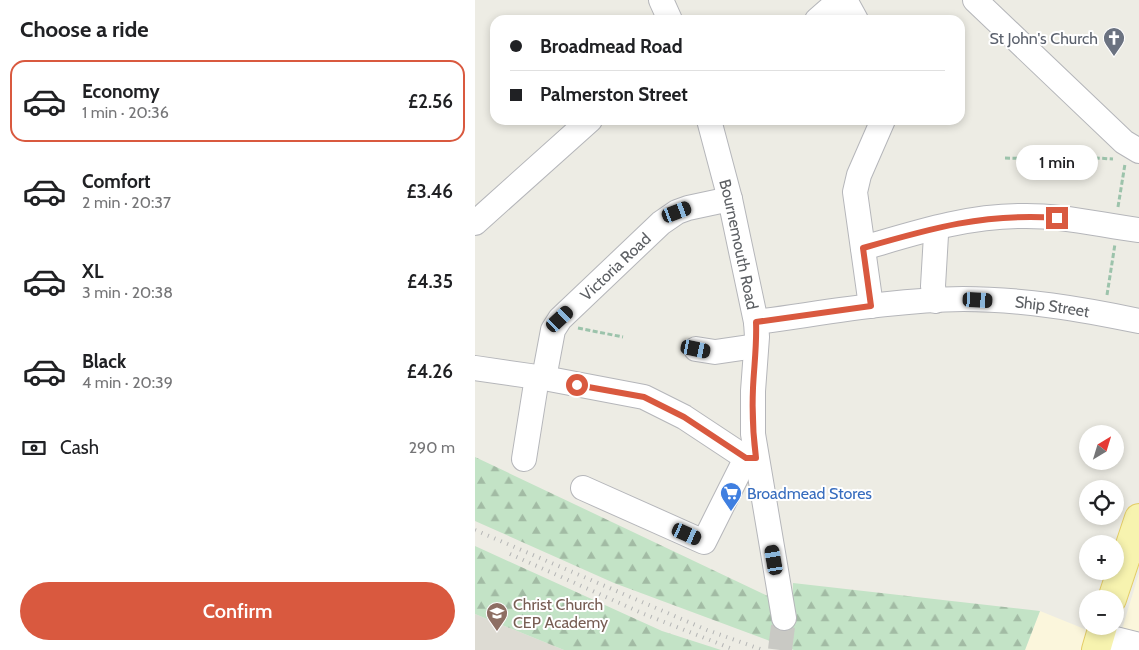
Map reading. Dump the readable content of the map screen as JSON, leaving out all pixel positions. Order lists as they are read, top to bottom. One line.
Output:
{"streets":{"street":["Bournemouth Road","Victoria Road","Ship Street"]},"crossings":[["Bournemouth Road","Victoria Road"],["Bournemouth Road","Ship Street"]],"places":{"church":["St John's Church"],"supermarket":["Broadmead Stores"],"school or university":["Christ Church CEP Academy"]},"north":"top right","page":{"heading":"Choose a ride","banner":["Broadmead Road","Palmerston Street"],"list":[{"name":"Economy","note":"1 min · 20:36","value":"£2.56"},{"name":"Comfort","note":"2 min · 20:37","value":"£3.46"},{"name":"XL","note":"3 min · 20:38","value":"£4.35"},{"name":"Black","note":"4 min · 20:39","value":"£4.26"}],"bubble":"1 min","pay":["Cash","290 m"],"map_buttons":["+","−"],"buttons":"Confirm"}}
